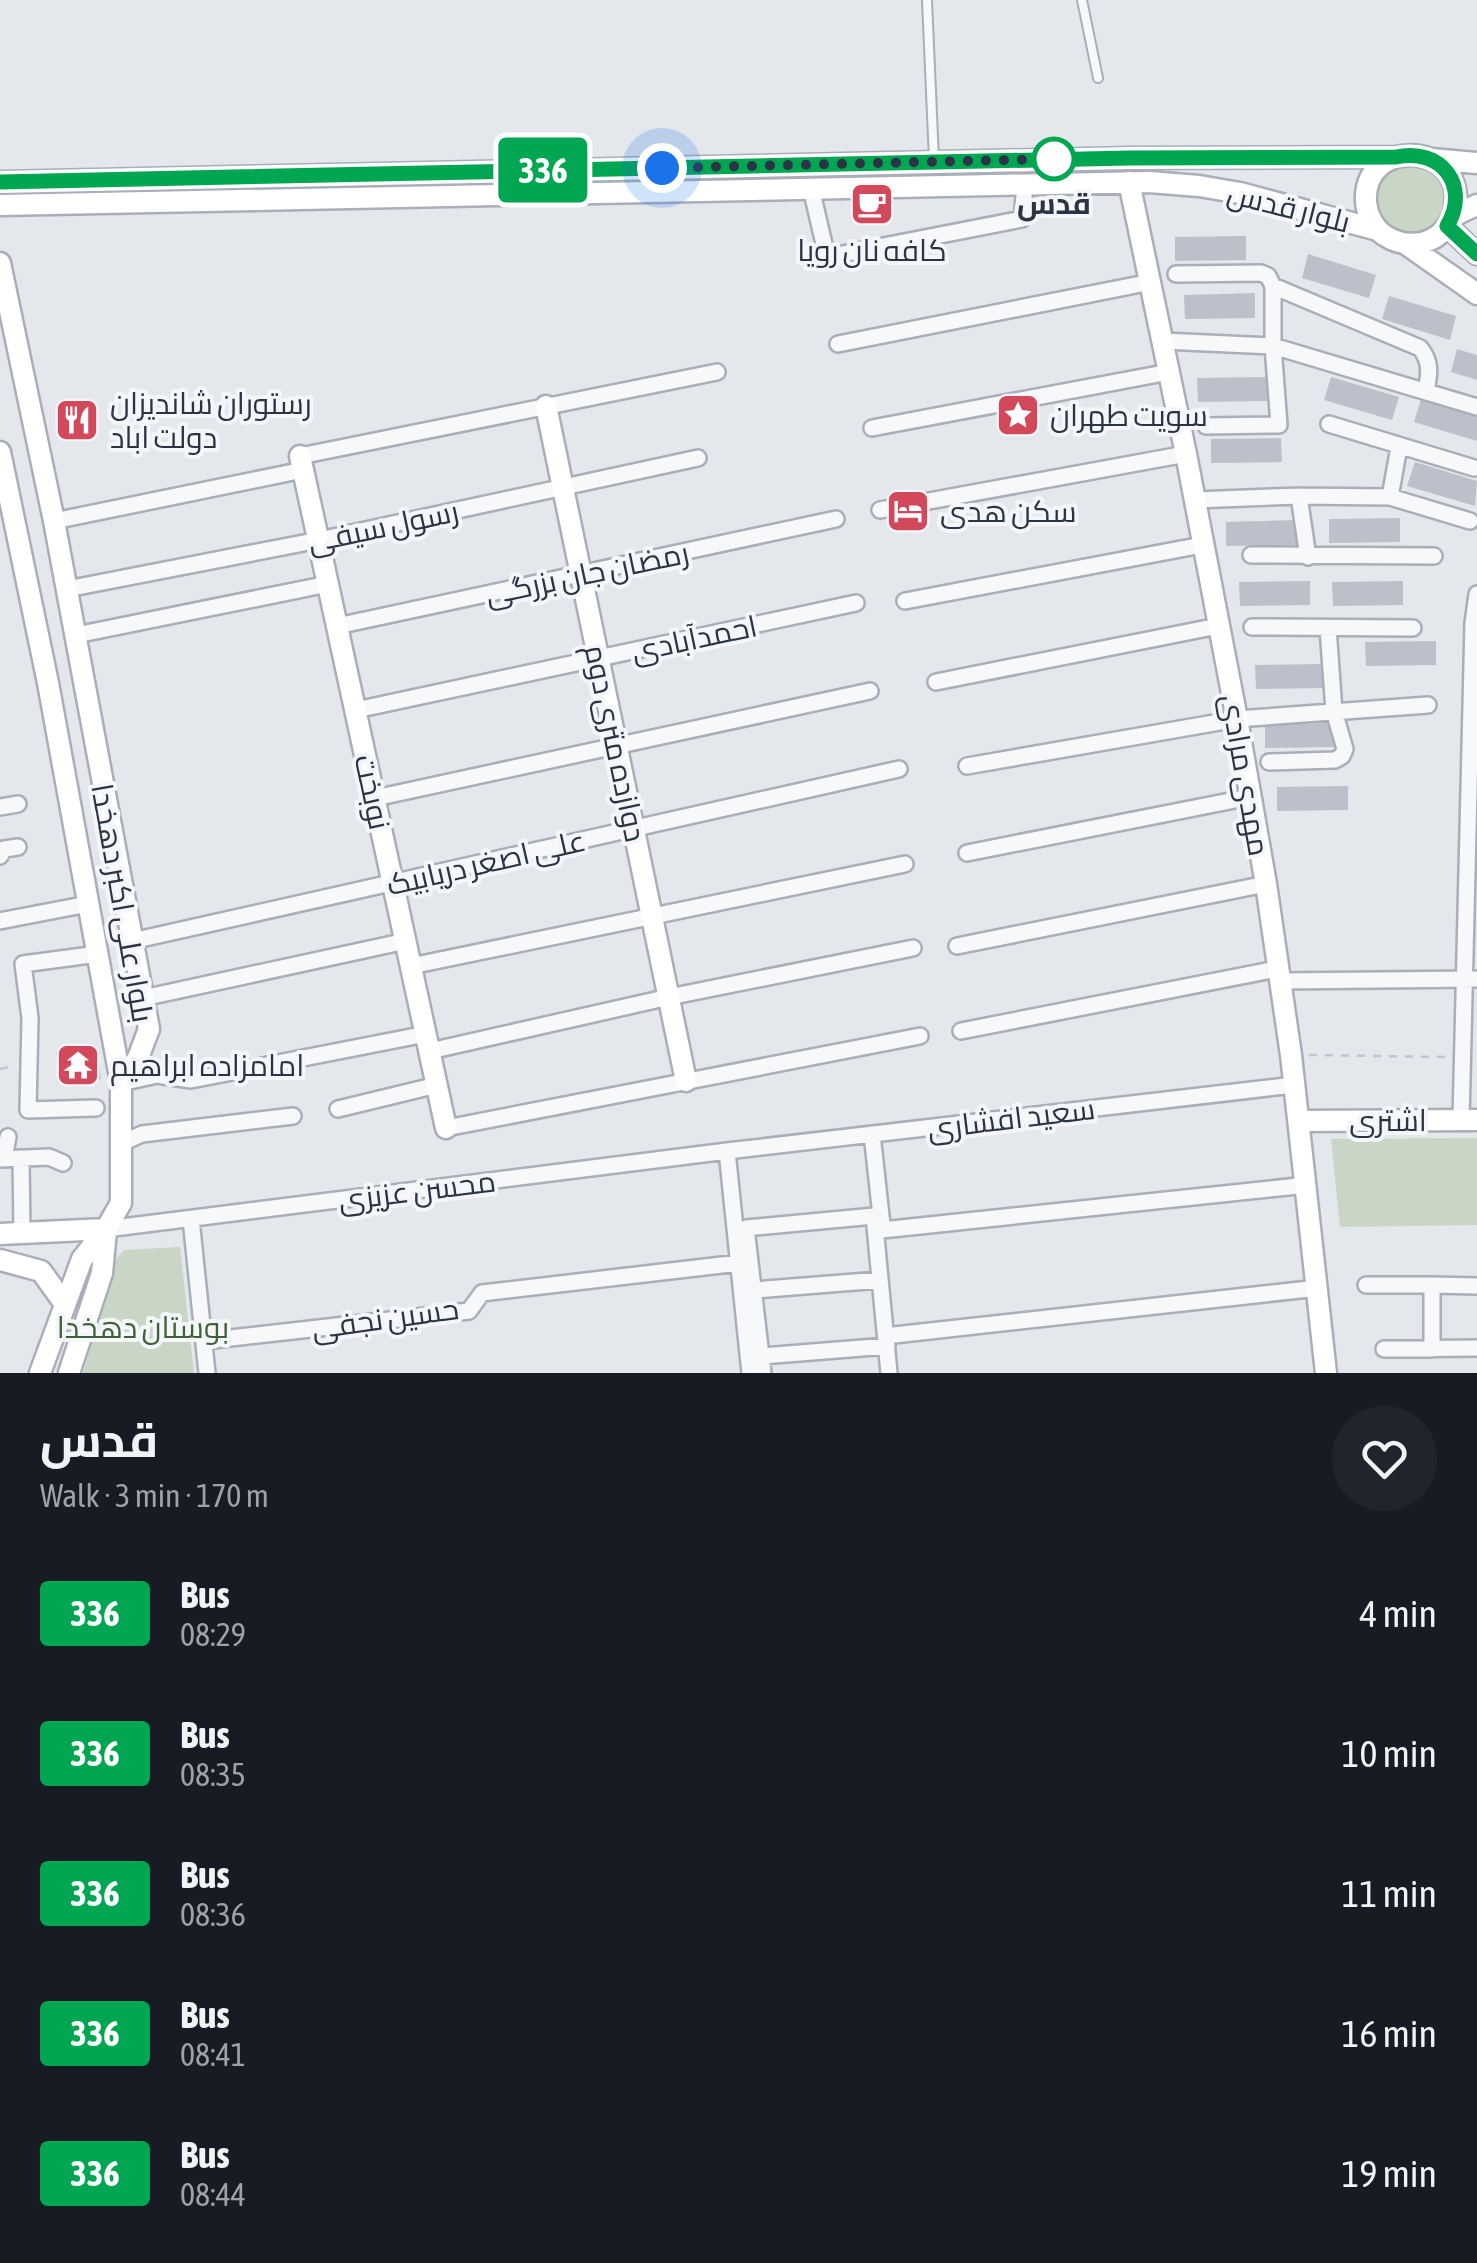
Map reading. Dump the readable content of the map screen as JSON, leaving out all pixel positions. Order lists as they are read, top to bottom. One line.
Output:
{"streets":{"street":["بلوار قدس","رسول سیفی","رمضان جان بزرگی","احمدآبادی","دوازده متری دوم","مهدی مرادی","نوبخت","علی اصغر دریابیک","بلوار علی اکبر دهخدا","سعید افشاری","اشتری","محسن عزیزی","حسین نجفی"]},"crossings":[["بلوار قدس","مهدی مرادی"],["رسول سیفی","دوازده متری دوم"],["رسول سیفی","نوبخت"],["رسول سیفی","بلوار علی اکبر دهخدا"],["رمضان جان بزرگی","دوازده متری دوم"],["رمضان جان بزرگی","نوبخت"],["احمدآبادی","دوازده متری دوم"],["احمدآبادی","نوبخت"],["دوازده متری دوم","علی اصغر دریابیک"],["مهدی مرادی","سعید افشاری"],["مهدی مرادی","اشتری"],["نوبخت","علی اصغر دریابیک"],["علی اصغر دریابیک","بلوار علی اکبر دهخدا"],["سعید افشاری","محسن عزیزی"]],"parks":["بوستان دهخدا"],"places":{"other":["قدس"],"cafe":["کافه نان رویا"],"place":["سويت طهران"],"restaurant":["رستوران شاندیزان دولت اباد"],"hotel":["سكن هدى"],"temple":["امامزاده ابراهیم"]},"lines":["bus line 336"],"page":{"on_map":"336","heading":["قدس","Walk · 3 min · 170 m"],"list":[{"mark":"336","name":"Bus","note":"08:29","value":"4 min"},{"mark":"336","name":"Bus","note":"08:35","value":"10 min"},{"mark":"336","name":"Bus","note":"08:36","value":"11 min"},{"mark":"336","name":"Bus","note":"08:41","value":"16 min"},{"mark":"336","name":"Bus","note":"08:44","value":"19 min"}]}}
